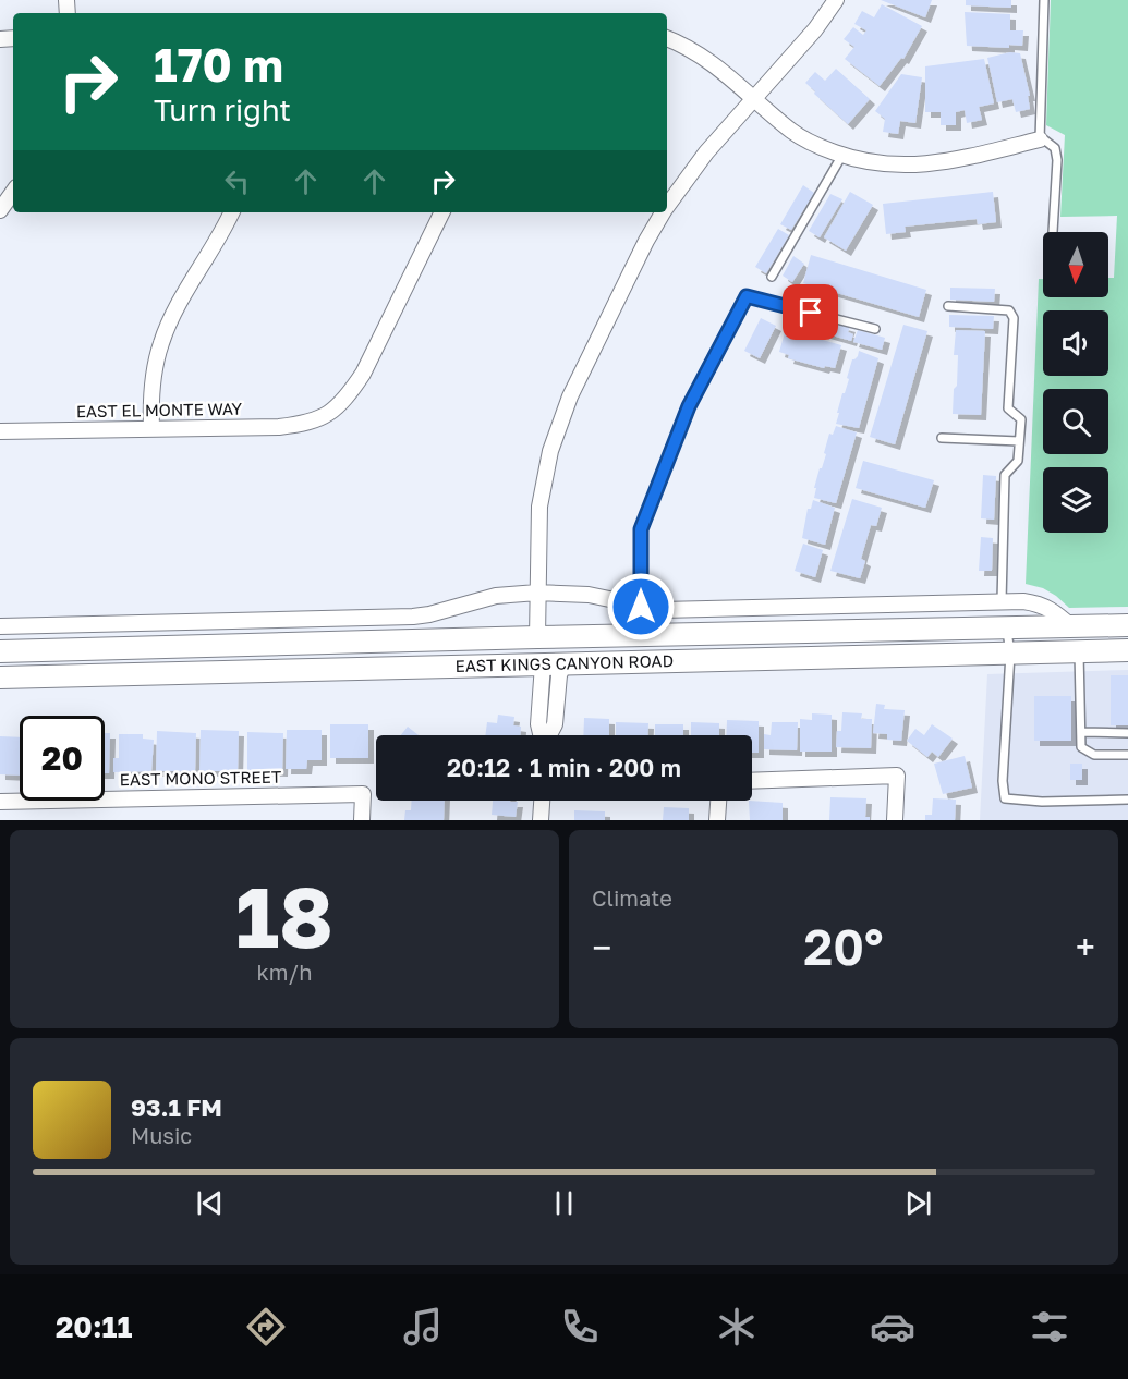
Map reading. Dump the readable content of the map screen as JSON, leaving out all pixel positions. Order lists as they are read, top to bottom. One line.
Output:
{"streets":{"main road":["EAST KINGS CANYON ROAD"],"street":["EAST EL MONTE WAY","EAST MONO STREET"]},"north":"bottom","page":{"turn":["170 m","Turn right"],"limit":"20","trip":"20:12 · 1 min · 200 m","tile":[["18","km/h"],"Climate"],"heat":["−","20°","+"],"song":["93.1 FM","Music"],"tabs":"20:11"}}
